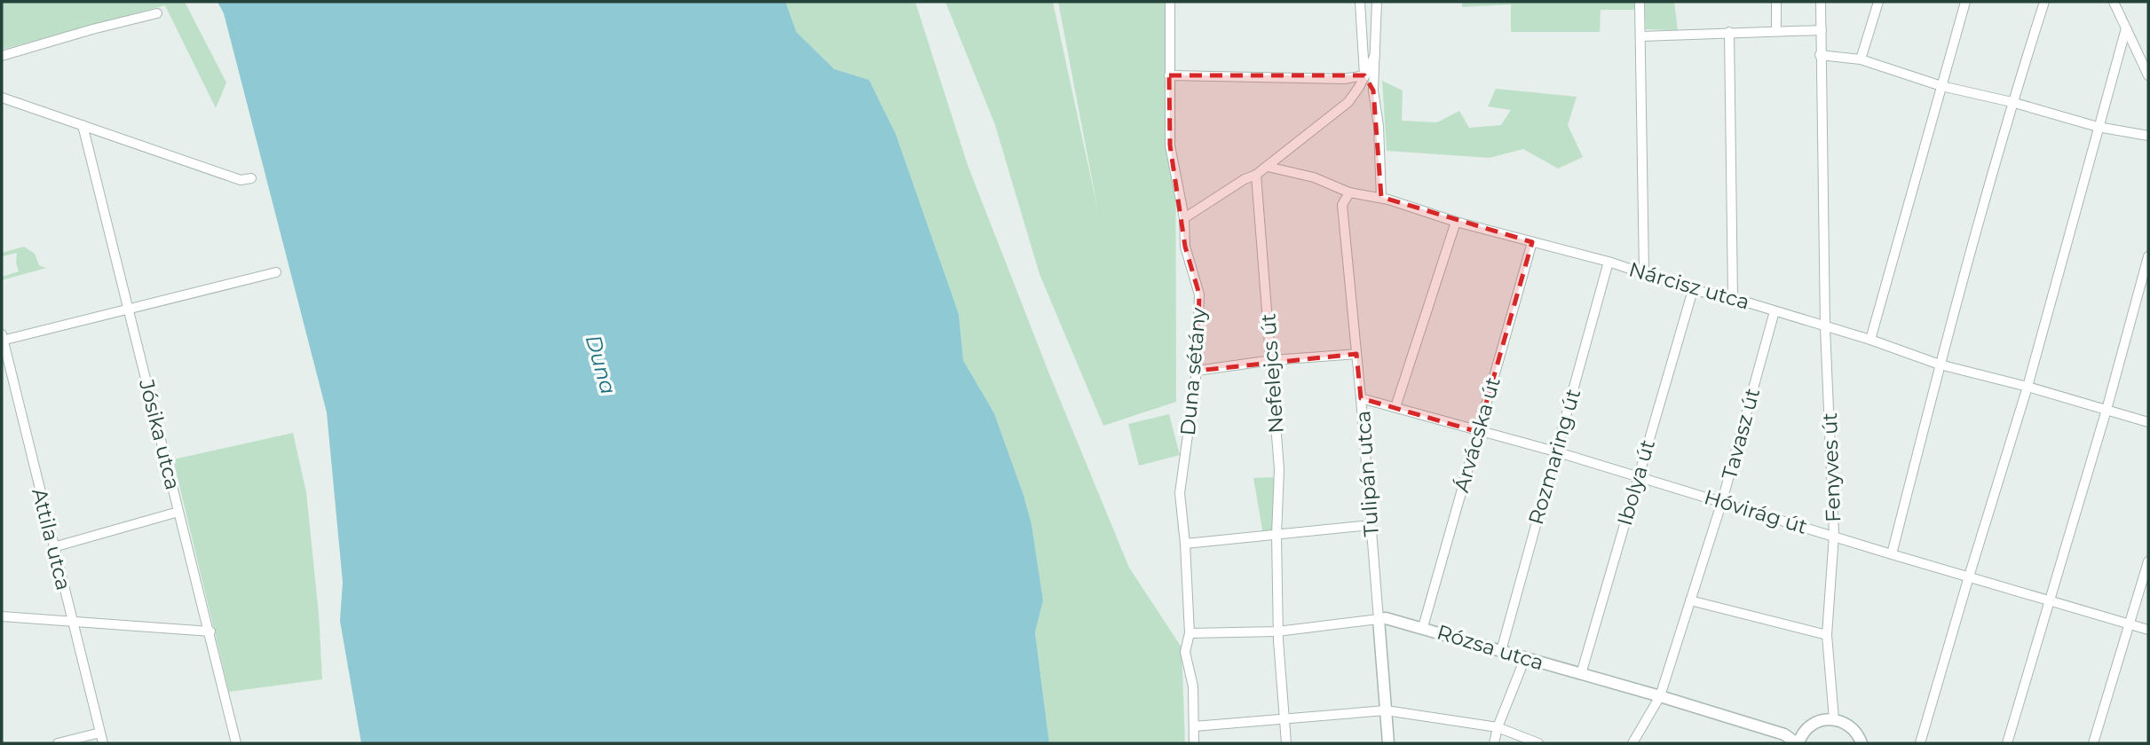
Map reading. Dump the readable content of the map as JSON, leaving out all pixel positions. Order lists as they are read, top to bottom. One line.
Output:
{"streets":{"street":["Nárcisz utca","Duna sétány","Nefelejcs út","Tavasz út","Jósika utca","Árvácska út","Rozmaring út","Fenyves út","Tulipán utca","Ibolya út","Hóvirág út","Attila utca","Rózsa utca"]},"crossings":[["Nárcisz utca","Tavasz út"],["Nárcisz utca","Árvácska út"],["Nárcisz utca","Rozmaring út"],["Nárcisz utca","Fenyves út"],["Nárcisz utca","Tulipán utca"],["Nárcisz utca","Ibolya út"],["Duna sétány","Rózsa utca"],["Nefelejcs út","Rózsa utca"],["Tavasz út","Hóvirág út"],["Tavasz út","Rózsa utca"],["Árvácska út","Hóvirág út"],["Árvácska út","Rózsa utca"],["Rozmaring út","Hóvirág út"],["Rozmaring út","Rózsa utca"],["Fenyves út","Hóvirág út"],["Tulipán utca","Hóvirág út"],["Tulipán utca","Rózsa utca"],["Ibolya út","Hóvirág út"],["Ibolya út","Rózsa utca"]],"water":["Duna"]}
